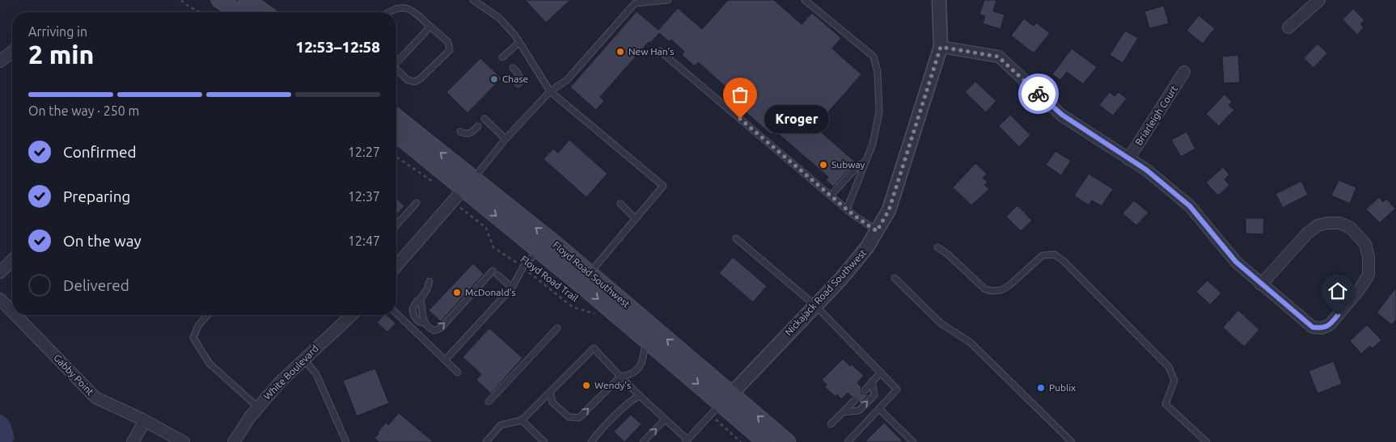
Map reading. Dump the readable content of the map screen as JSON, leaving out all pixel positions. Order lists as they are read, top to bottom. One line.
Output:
{"streets":{"main road":["Floyd Road Southwest"],"street":["Briarleigh Court","Nickajack Road Southwest","White Boulevard","Gabby Point"],"path":["Floyd Road Trail"]},"crossings":[["Floyd Road Southwest","Nickajack Road Southwest"]],"places":["New Han's","Chase","Kroger","Subway","McDonald's","Wendy's","Publix"],"page":{"heading":["2 min","Arriving in","12:53–12:58"],"bar":"On the way · 250 m","bubble":"Kroger","list":[["Confirmed","12:27"],["Preparing","12:37"],["On the way","12:47"],"Delivered"]}}
